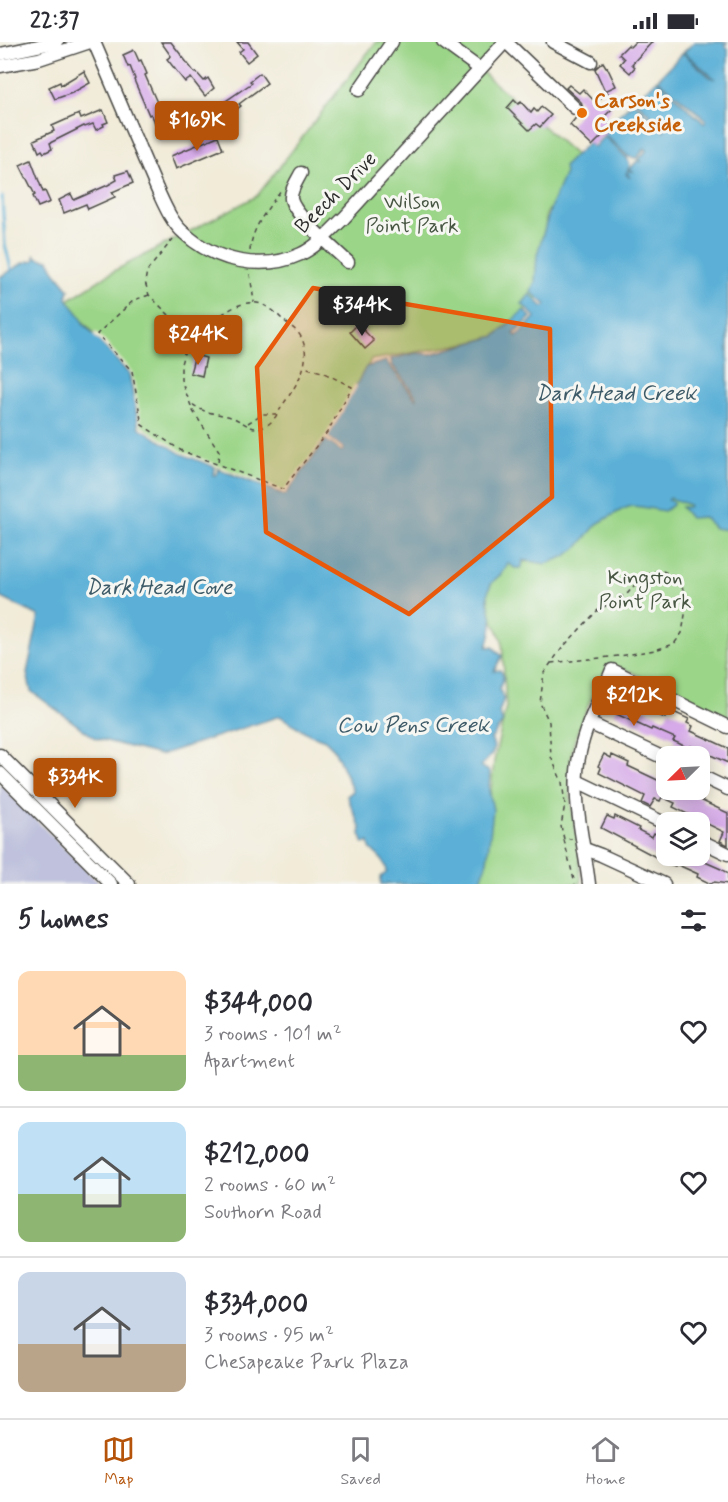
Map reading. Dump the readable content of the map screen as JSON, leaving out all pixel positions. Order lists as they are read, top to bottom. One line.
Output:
{"streets":{"street":["Beech Drive"]},"water":["Dark Head Creek","Dark Head Cove","Cow Pens Creek"],"parks":["Wilson Point Park","Kingston Point Park"],"places":["Carson's Creekside"],"north":"bottom left","page":{"status":"22:37","price":["$169K","$344K","$244K","$212K","$334K"],"heading":"5 homes","list":[{"name":"$344,000","note":"3 rooms · 101 m² · Apartment"},{"name":"$212,000","note":"2 rooms · 60 m² · Southorn Road"},{"name":"$334,000","note":"3 rooms · 95 m² · Chesapeake Park Plaza"}],"tabs":["Map","Saved","Home"]}}
